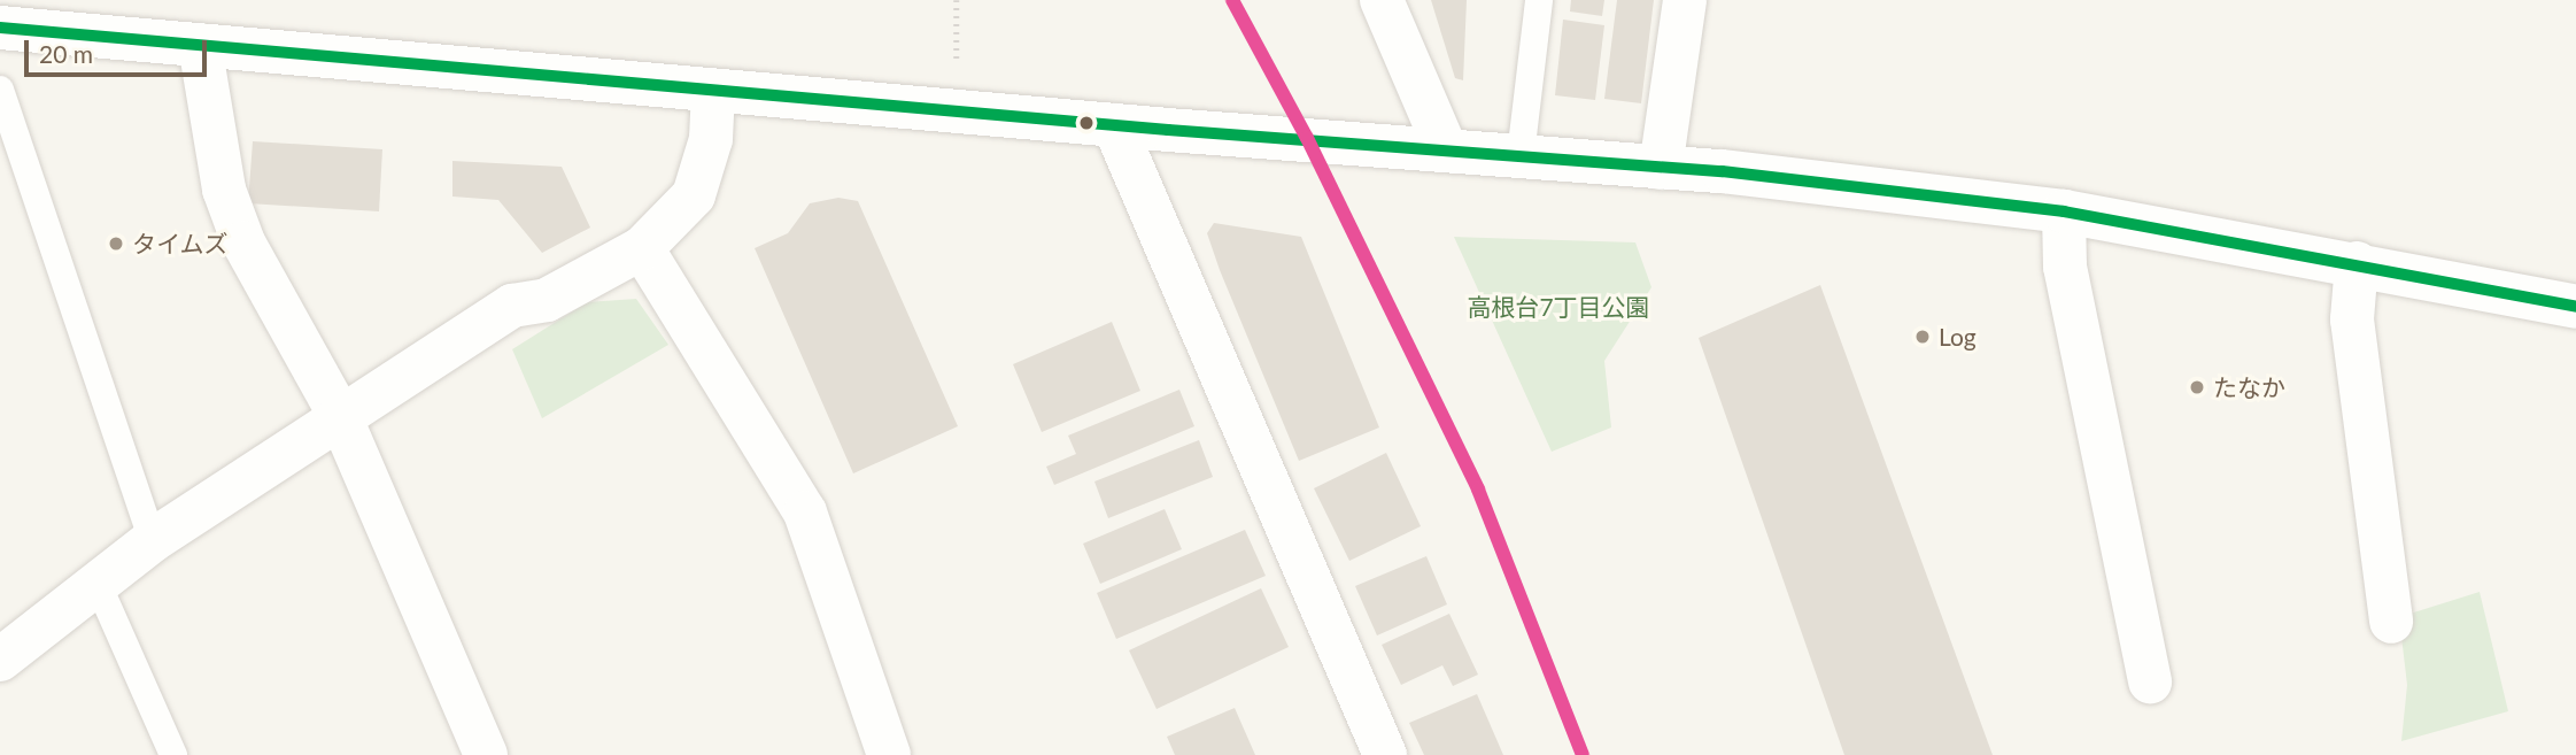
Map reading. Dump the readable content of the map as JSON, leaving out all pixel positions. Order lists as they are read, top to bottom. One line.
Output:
{"parks":["高根台7丁目公園"],"places":["タイムズ","Log","たなか"],"scale_bar":"20 m"}
